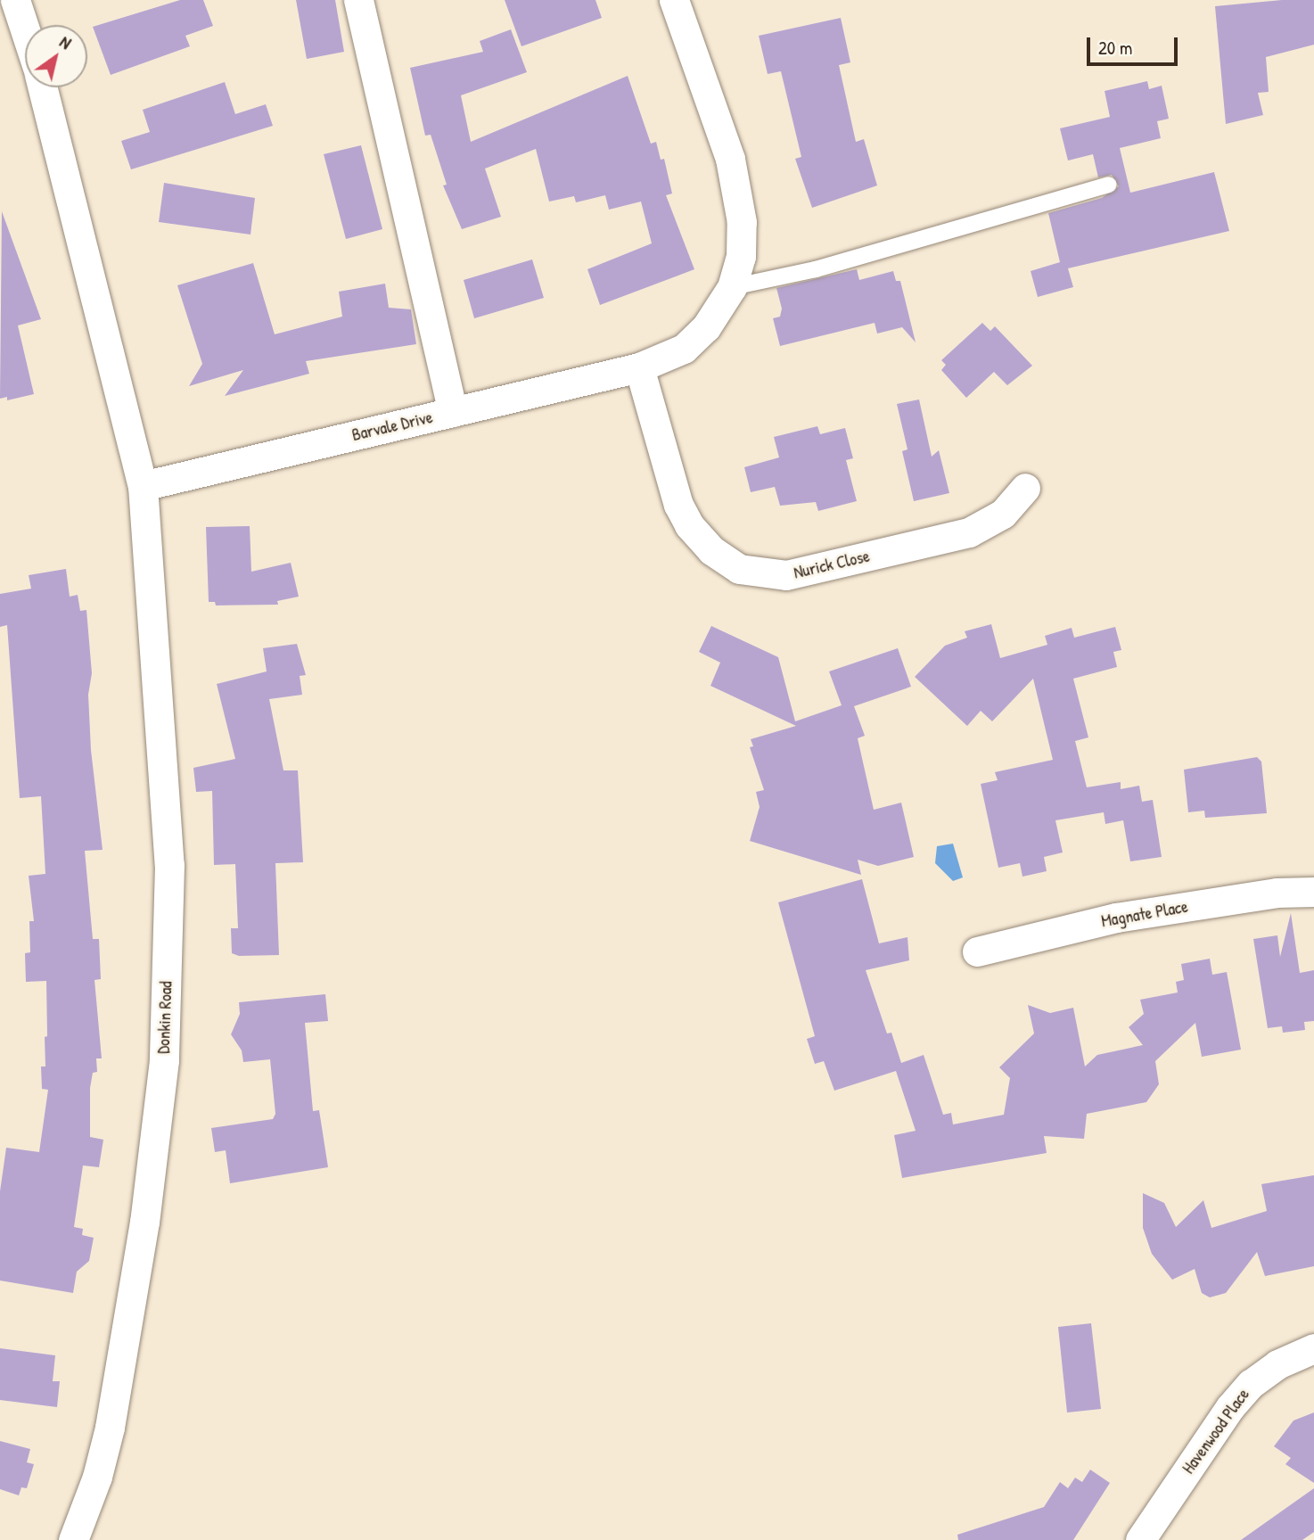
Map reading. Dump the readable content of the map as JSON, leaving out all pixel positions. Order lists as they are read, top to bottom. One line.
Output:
{"streets":{"street":["Barvale Drive","Nurick Close","Magnate Place","Donkin Road","Havenwood Place"]},"crossings":[["Barvale Drive","Nurick Close"],["Barvale Drive","Donkin Road"]],"scale_bar":"20 m","north":"top right"}
